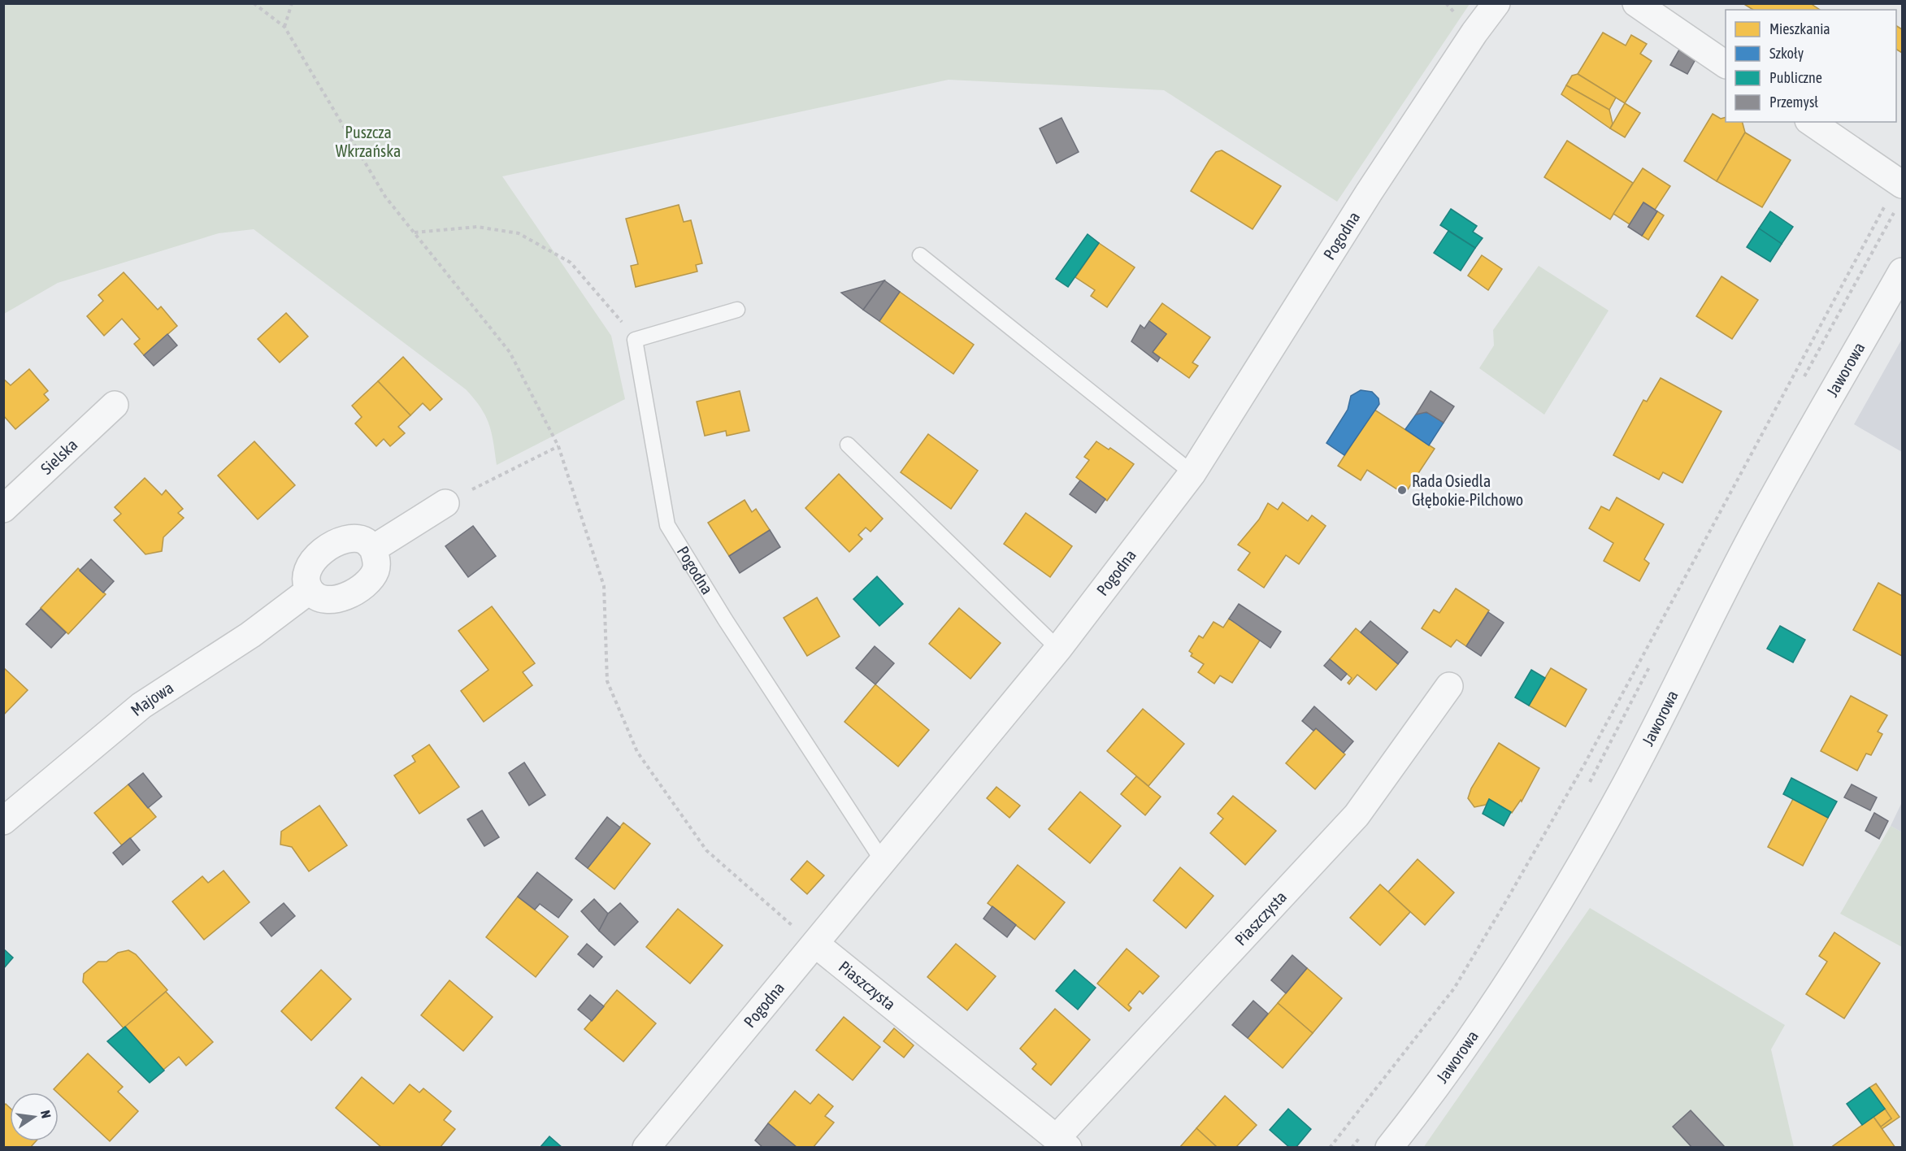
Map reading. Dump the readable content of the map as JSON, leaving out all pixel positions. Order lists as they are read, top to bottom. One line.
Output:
{"streets":{"street":["Pogodna","Jaworowa","Sielska","Majowa","Piaszczysta"]},"crossings":[["Pogodna","Piaszczysta"]],"parks":["Puszcza Wkrzańska"],"places":["Rada Osiedla Głębokie-Pilchowo"],"legend":["Mieszkania","Szkoły","Publiczne","Przemysł"],"north":"right"}
